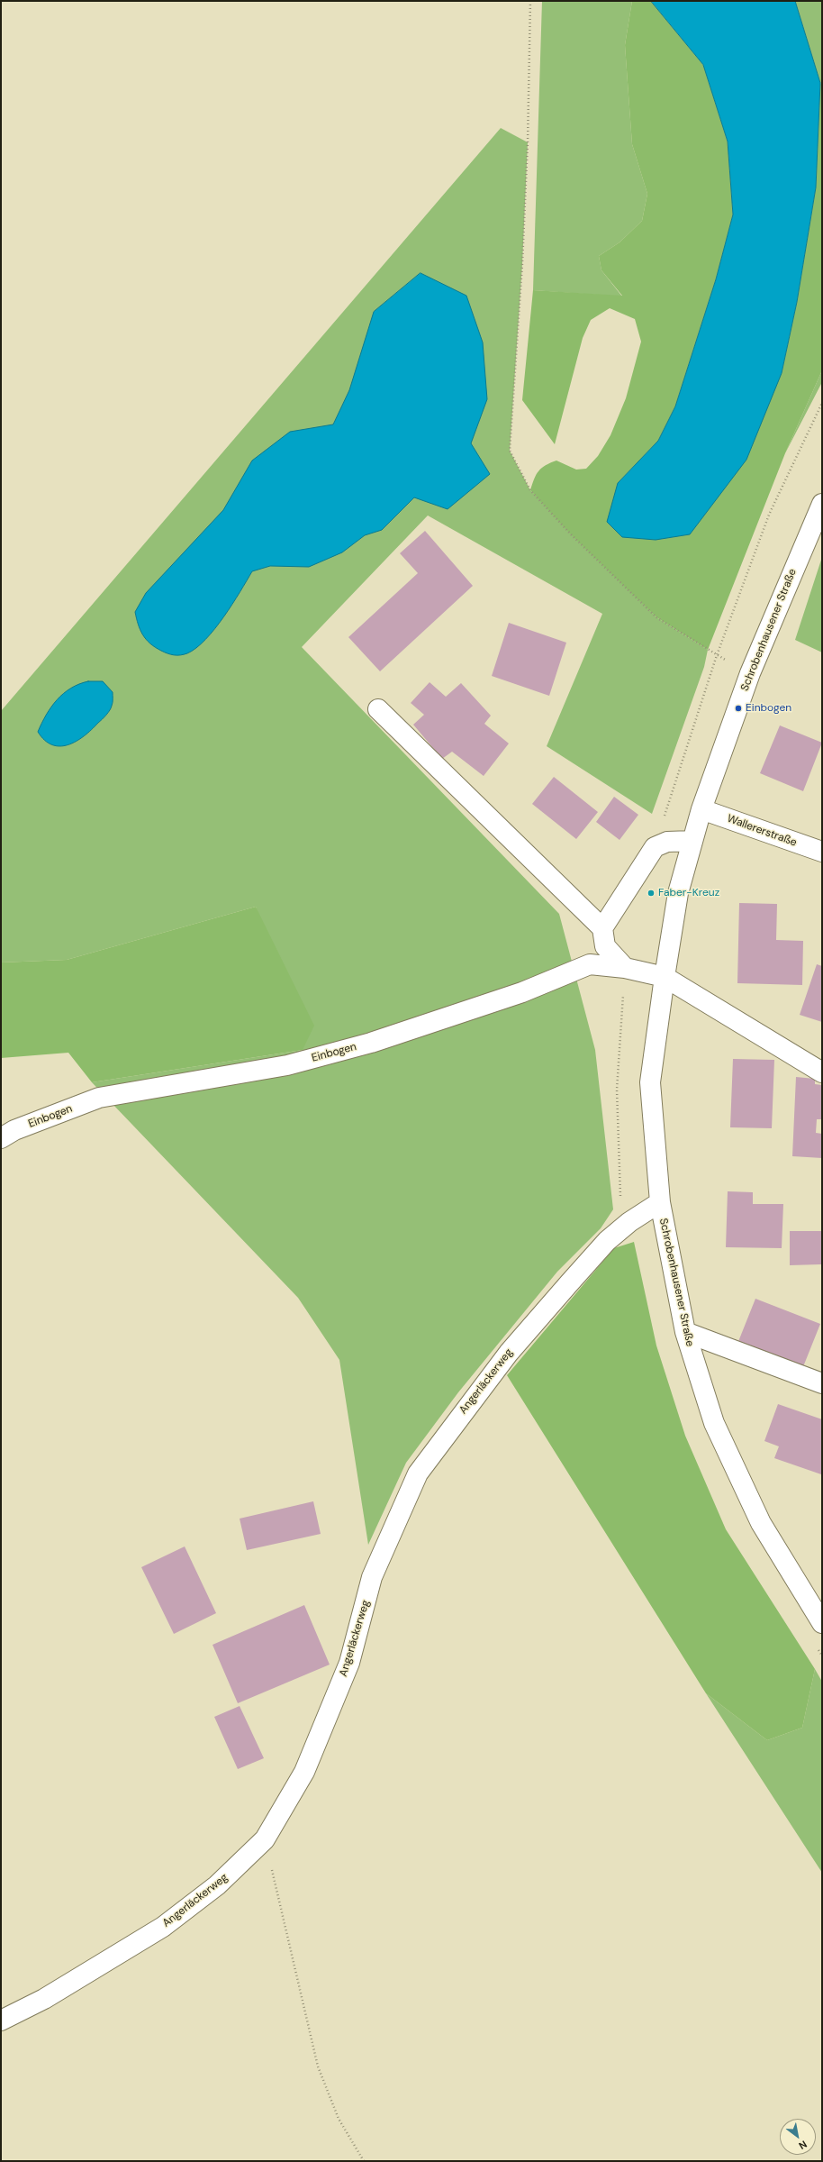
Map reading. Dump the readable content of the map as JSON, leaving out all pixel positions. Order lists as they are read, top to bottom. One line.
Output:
{"streets":{"street":["Schrobenhausener Straße","Wallererstraße","Einbogen","Angerläckerweg"]},"crossings":[["Schrobenhausener Straße","Wallererstraße"],["Schrobenhausener Straße","Einbogen"],["Schrobenhausener Straße","Angerläckerweg"]],"places":["Einbogen","Faber-Kreuz"],"north":"bottom right"}
